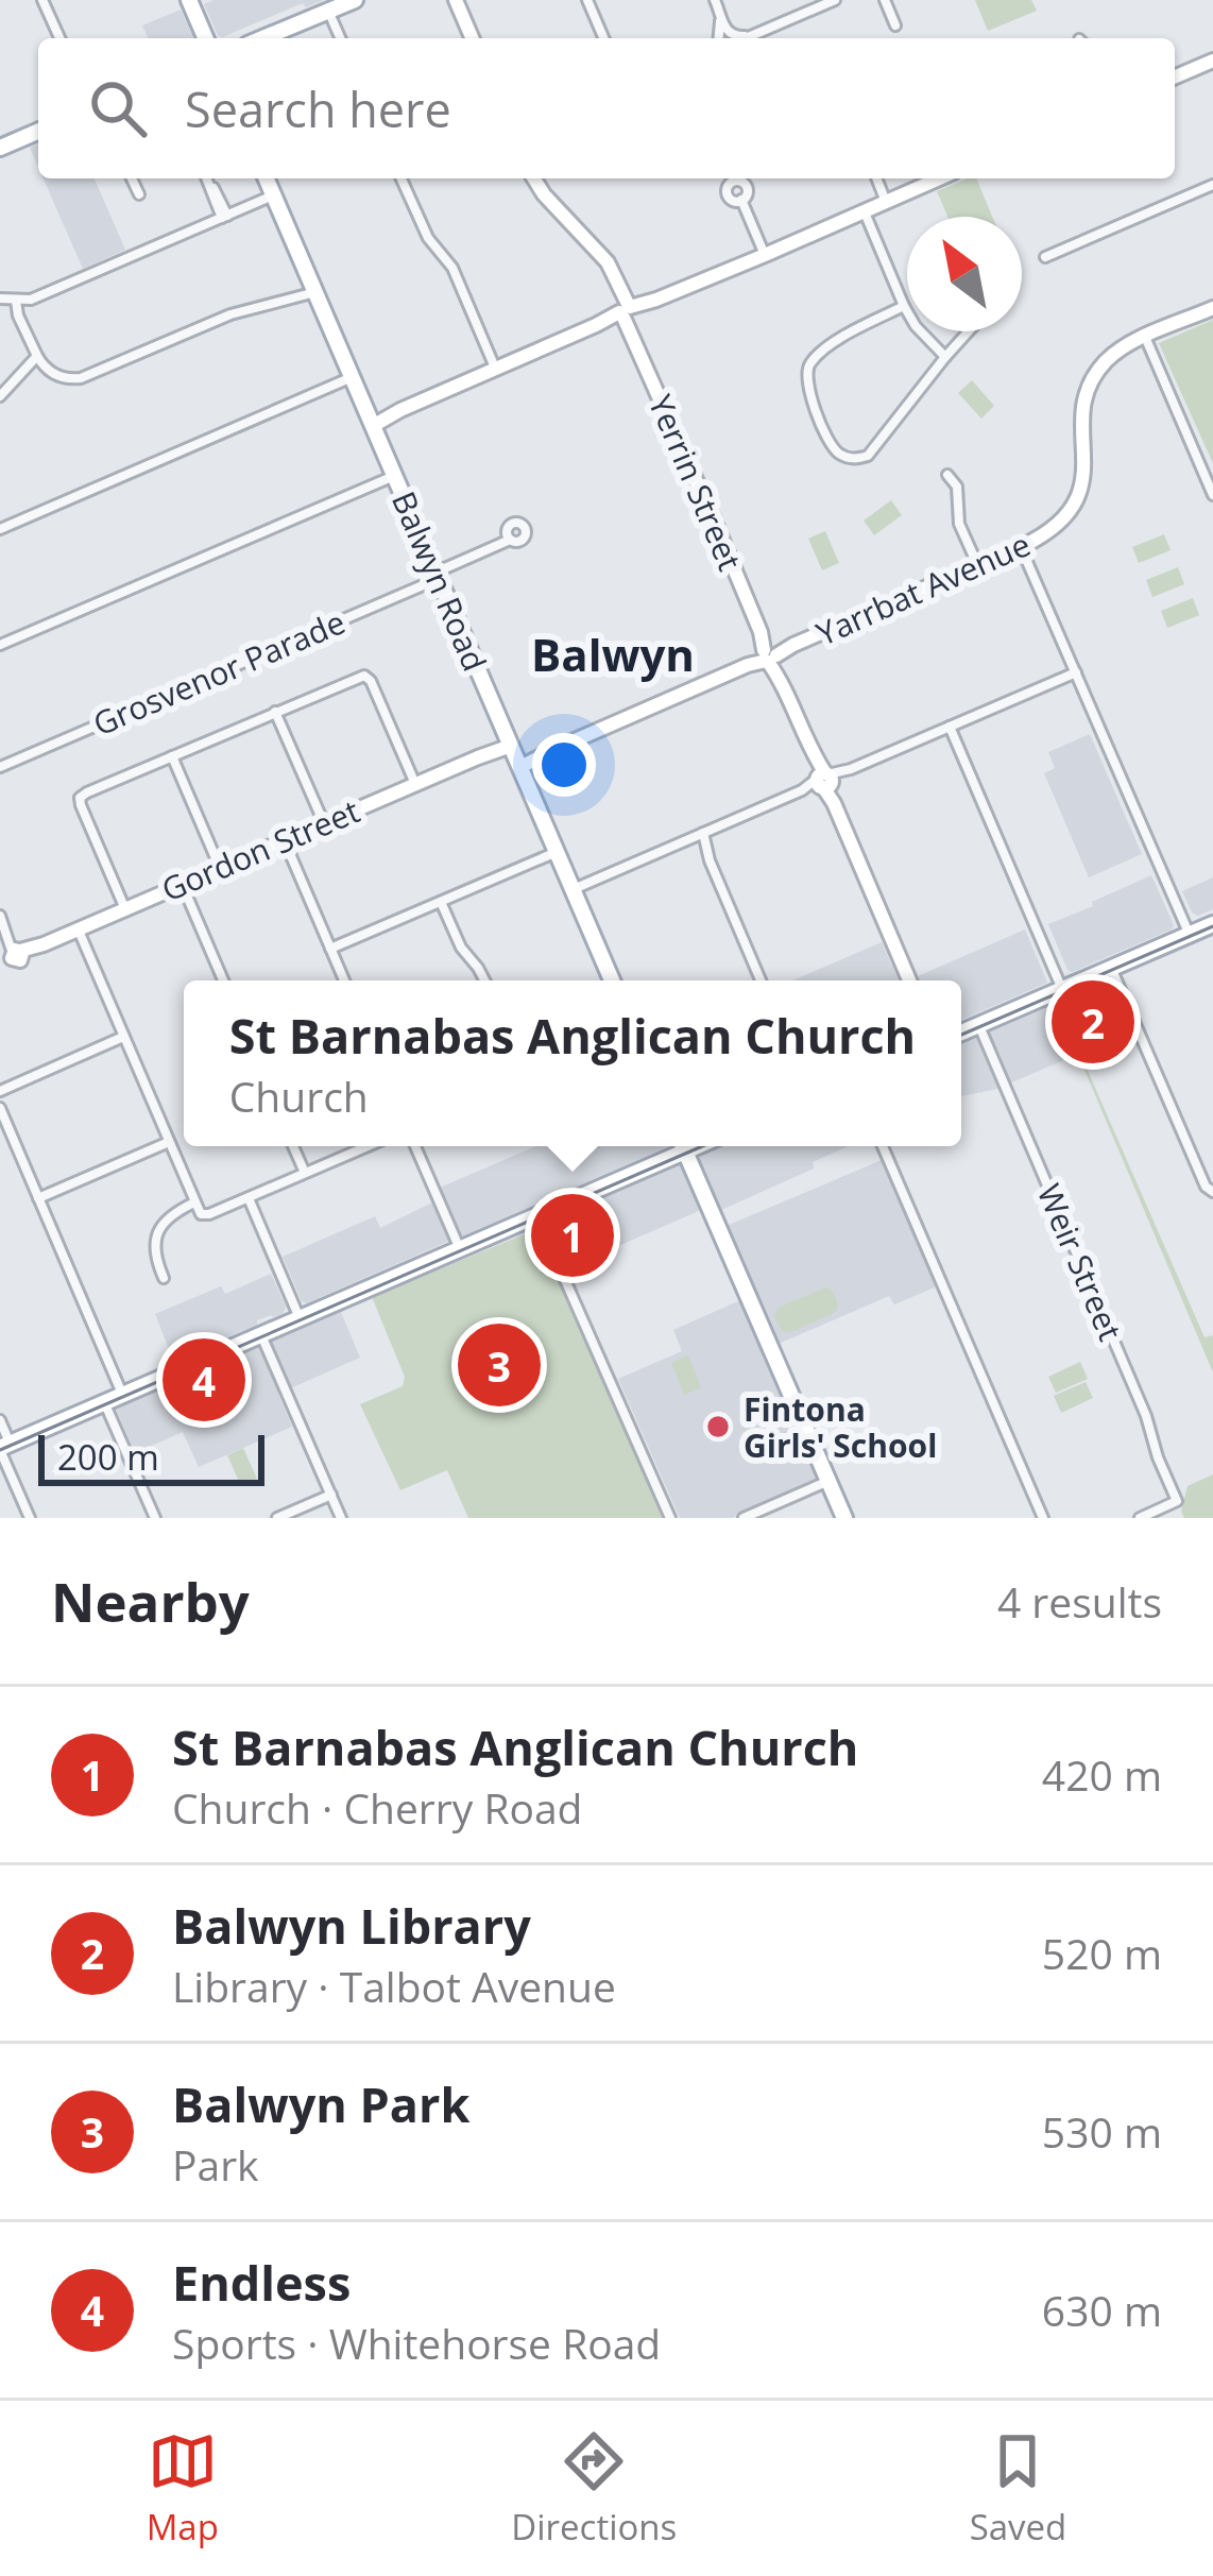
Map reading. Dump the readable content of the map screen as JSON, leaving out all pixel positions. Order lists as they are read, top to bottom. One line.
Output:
{"streets":{"main road":["Balwyn Road"],"street":["Yerrin Street","Yarrbat Avenue","Grosvenor Parade","Gordon Street","Weir Street"]},"crossings":[["Yerrin Street","Yarrbat Avenue"],["Balwyn Road","Yarrbat Avenue"],["Balwyn Road","Grosvenor Parade"],["Balwyn Road","Gordon Street"],["Yarrbat Avenue","Gordon Street"]],"districts":["Balwyn"],"places":["Fintona Girls' School"],"scale_bar":"200 m","north":"top left","page":{"search":"Search here","pins":["2","1","3","4"],"popup":["St Barnabas Anglican Church","Church"],"scale":"200 m","heading":["Nearby","4 results"],"list":[{"mark":"1","name":"St Barnabas Anglican Church","note":"Church · Cherry Road","value":"420 m"},{"mark":"2","name":"Balwyn Library","note":"Library · Talbot Avenue","value":"520 m"},{"mark":"3","name":"Balwyn Park","note":"Park","value":"530 m"},{"mark":"4","name":"Endless","note":"Sports · Whitehorse Road","value":"630 m"}],"nav":["Map","Directions","Saved"]}}
